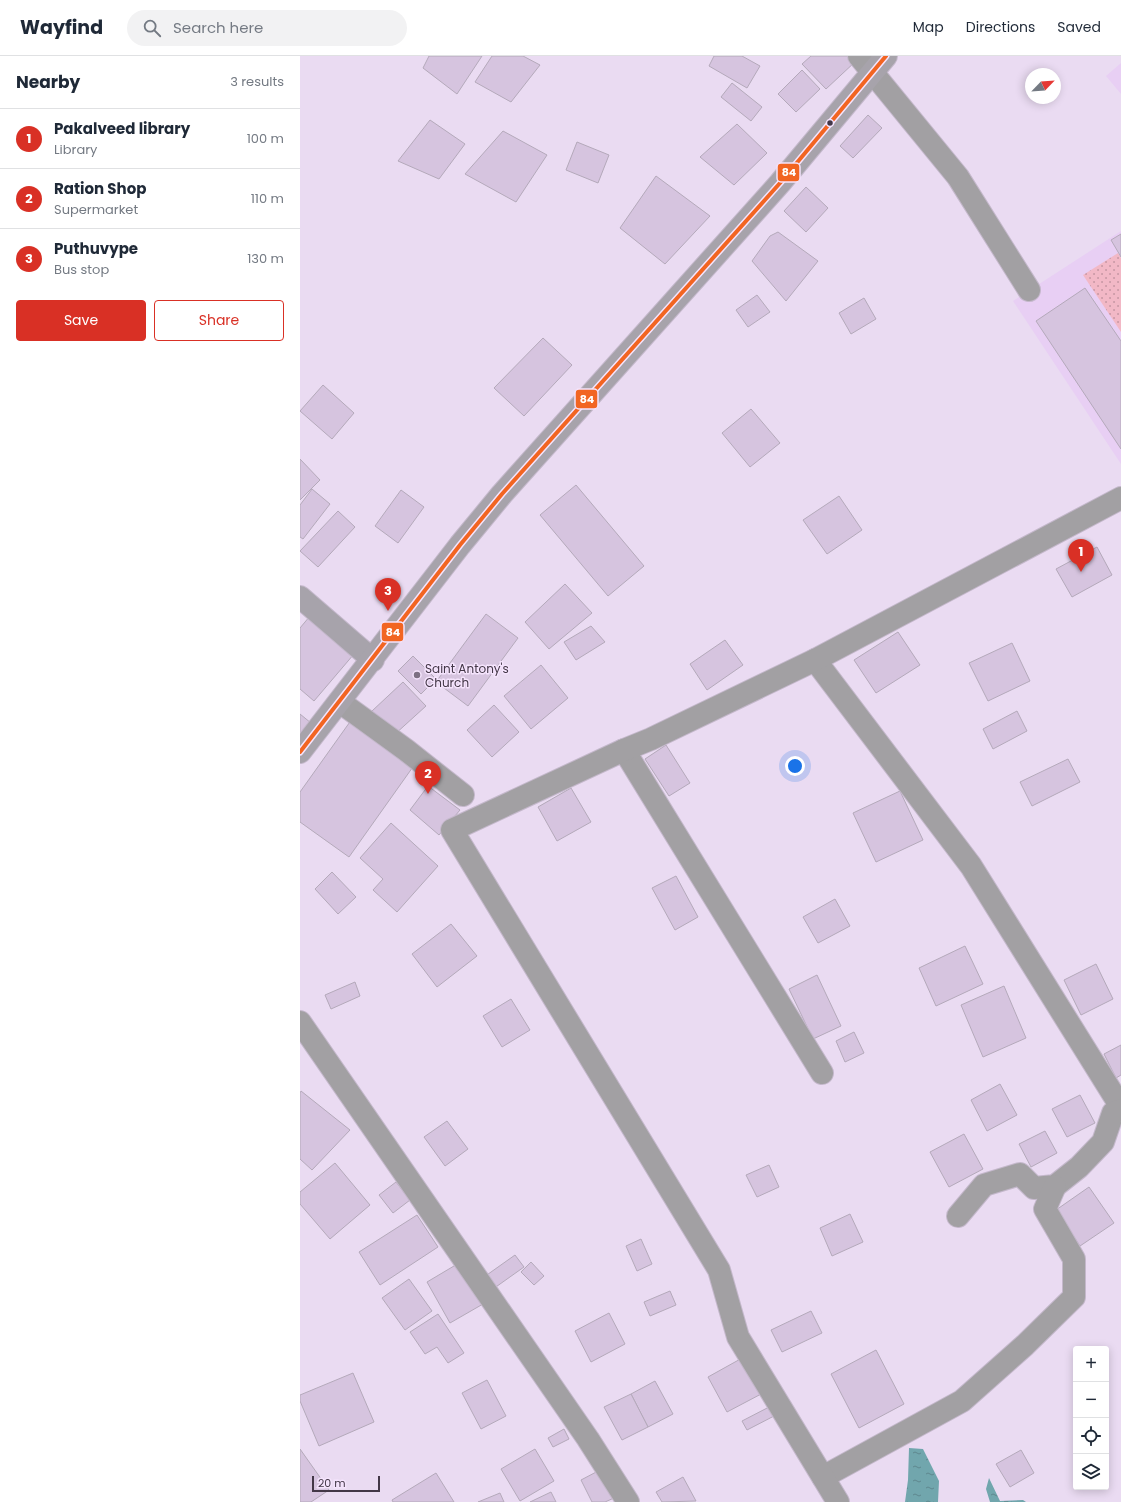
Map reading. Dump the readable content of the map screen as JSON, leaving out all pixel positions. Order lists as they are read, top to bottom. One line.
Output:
{"places":["Saint Antony's Church"],"lines":["transit line 84"],"scale_bar":"20 m","north":"top right","page":{"header":"Wayfind","search":"Search here","nav":["Map","Directions","Saved"],"heading":["Nearby","3 results"],"list":[{"mark":"1","name":"Pakalveed library","note":"Library","value":"100 m"},{"mark":"2","name":"Ration Shop","note":"Supermarket","value":"110 m"},{"mark":"3","name":"Puthuvype","note":"Bus stop","value":"130 m"}],"buttons":["Save","Share"],"pins":["1","3","2"],"map_buttons":["+","−"],"scale":"20 m"}}
